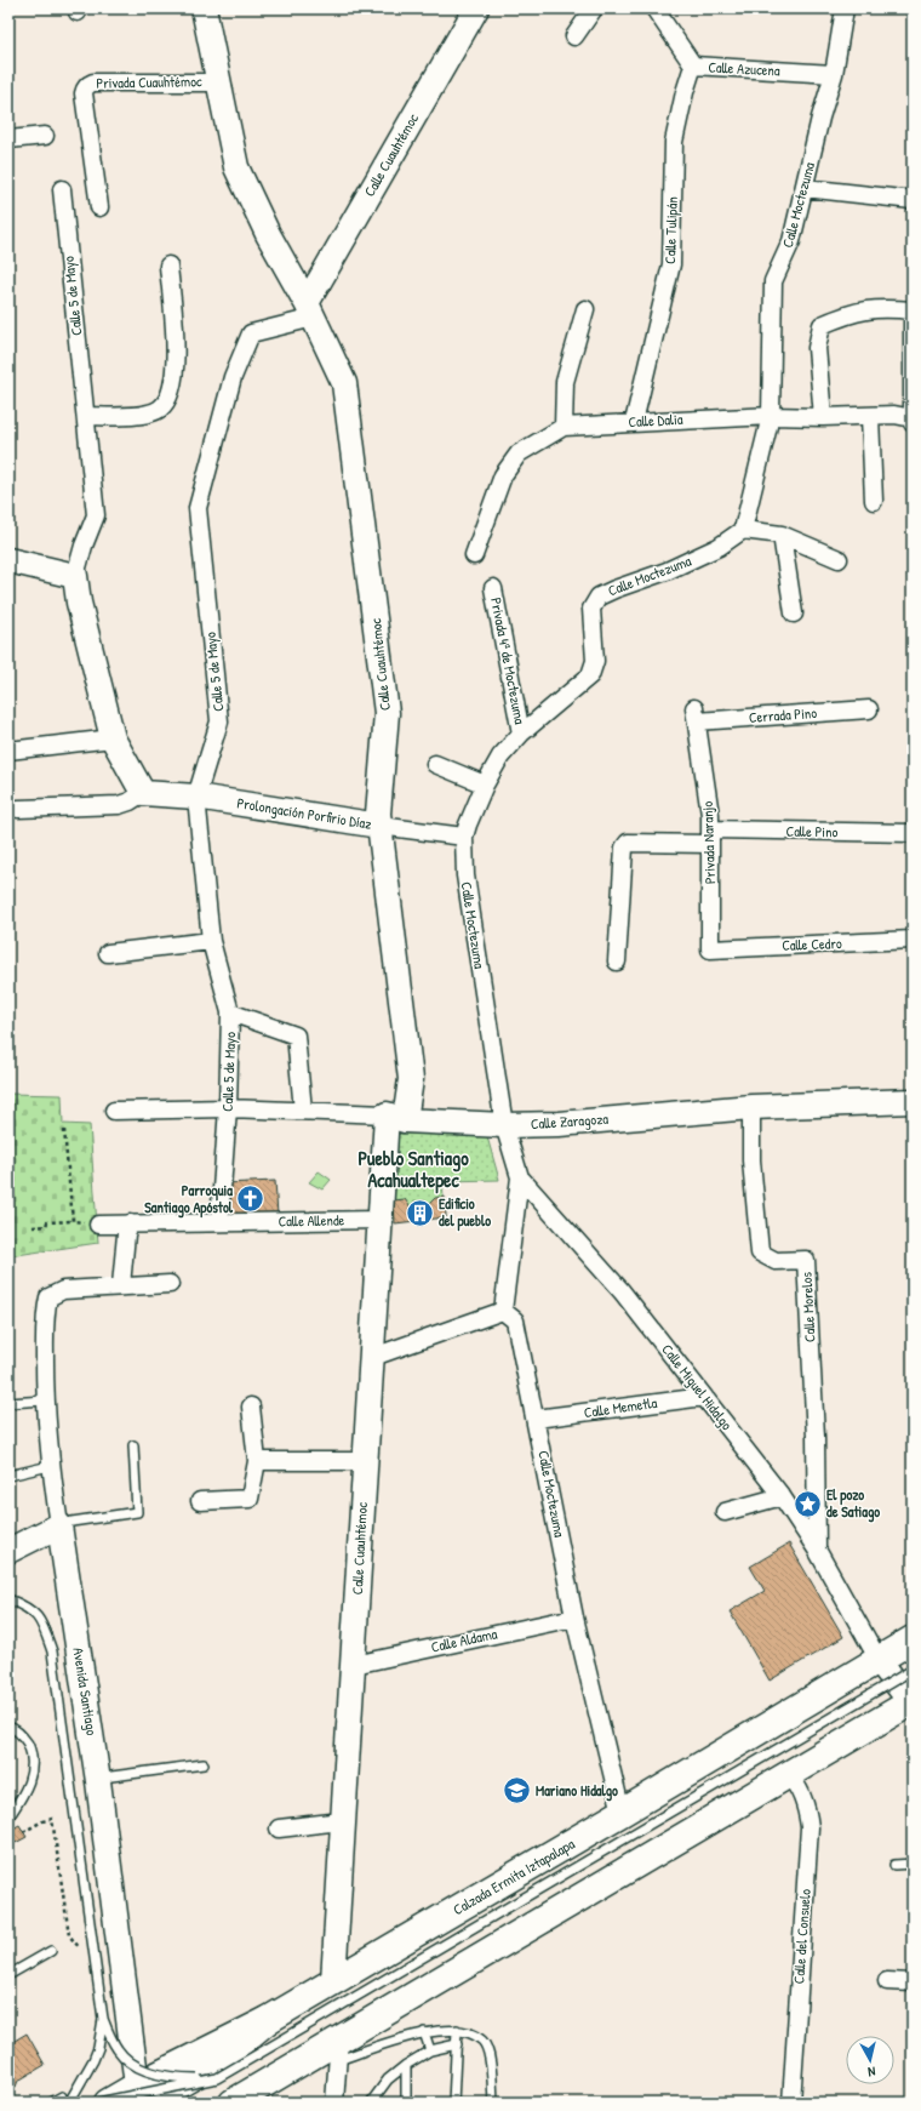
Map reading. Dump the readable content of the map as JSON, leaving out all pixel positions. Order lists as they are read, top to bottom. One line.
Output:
{"streets":{"main road":["Calzada Ermita Iztapalapa"],"street":["Calle Azucena","Privada Cuauhtémoc","Calle Cuauhtémoc","Calle Moctezuma","Calle Tulipán","Calle 5 de Mayo","Calle Dalia","Privada 4ª de Moctezuma","Cerrada Pino","Prolongación Porfirio Díaz","Calle Pino","Privada Naranjo","Calle Cedro","Calle Zaragoza","Calle Allende","Calle Morelos","Calle Miguel Hidalgo","Calle Memetla","Calle Aldama","Avenida Santiago","Calle del Consuelo"]},"crossings":[["Calle Azucena","Calle Moctezuma"],["Calle Azucena","Calle Tulipán"],["Privada Cuauhtémoc","Calle Cuauhtémoc"],["Calle Cuauhtémoc","Calle 5 de Mayo"],["Calle Cuauhtémoc","Prolongación Porfirio Díaz"],["Calle Cuauhtémoc","Calle Zaragoza"],["Calle Cuauhtémoc","Calle Allende"],["Calle Cuauhtémoc","Calle Aldama"],["Calle Cuauhtémoc","Calzada Ermita Iztapalapa"],["Calle Moctezuma","Calle Dalia"],["Calle Moctezuma","Privada 4ª de Moctezuma"],["Calle Moctezuma","Prolongación Porfirio Díaz"],["Calle Moctezuma","Calle Zaragoza"],["Calle Moctezuma","Calle Miguel Hidalgo"],["Calle Moctezuma","Calle Memetla"],["Calle Moctezuma","Calle Aldama"],["Calle Moctezuma","Calzada Ermita Iztapalapa"],["Calle Tulipán","Calle Dalia"],["Calle 5 de Mayo","Prolongación Porfirio Díaz"],["Calle 5 de Mayo","Calle Zaragoza"],["Calle 5 de Mayo","Calle Allende"],["Cerrada Pino","Privada Naranjo"],["Calle Pino","Privada Naranjo"],["Privada Naranjo","Calle Cedro"],["Calle Zaragoza","Calle Morelos"],["Calle Zaragoza","Calle Miguel Hidalgo"],["Calle Morelos","Calle Miguel Hidalgo"],["Calle Miguel Hidalgo","Calle Memetla"],["Calle Miguel Hidalgo","Calzada Ermita Iztapalapa"],["Avenida Santiago","Calzada Ermita Iztapalapa"]],"districts":["Pueblo Santiago Acahualtepec"],"places":{"church":["Parroquia Santiago Apóstol"],"building":["Edificio del pueblo"],"place":["El pozo de Satiago"],"school or university":["Mariano Hidalgo"]},"north":"bottom"}
